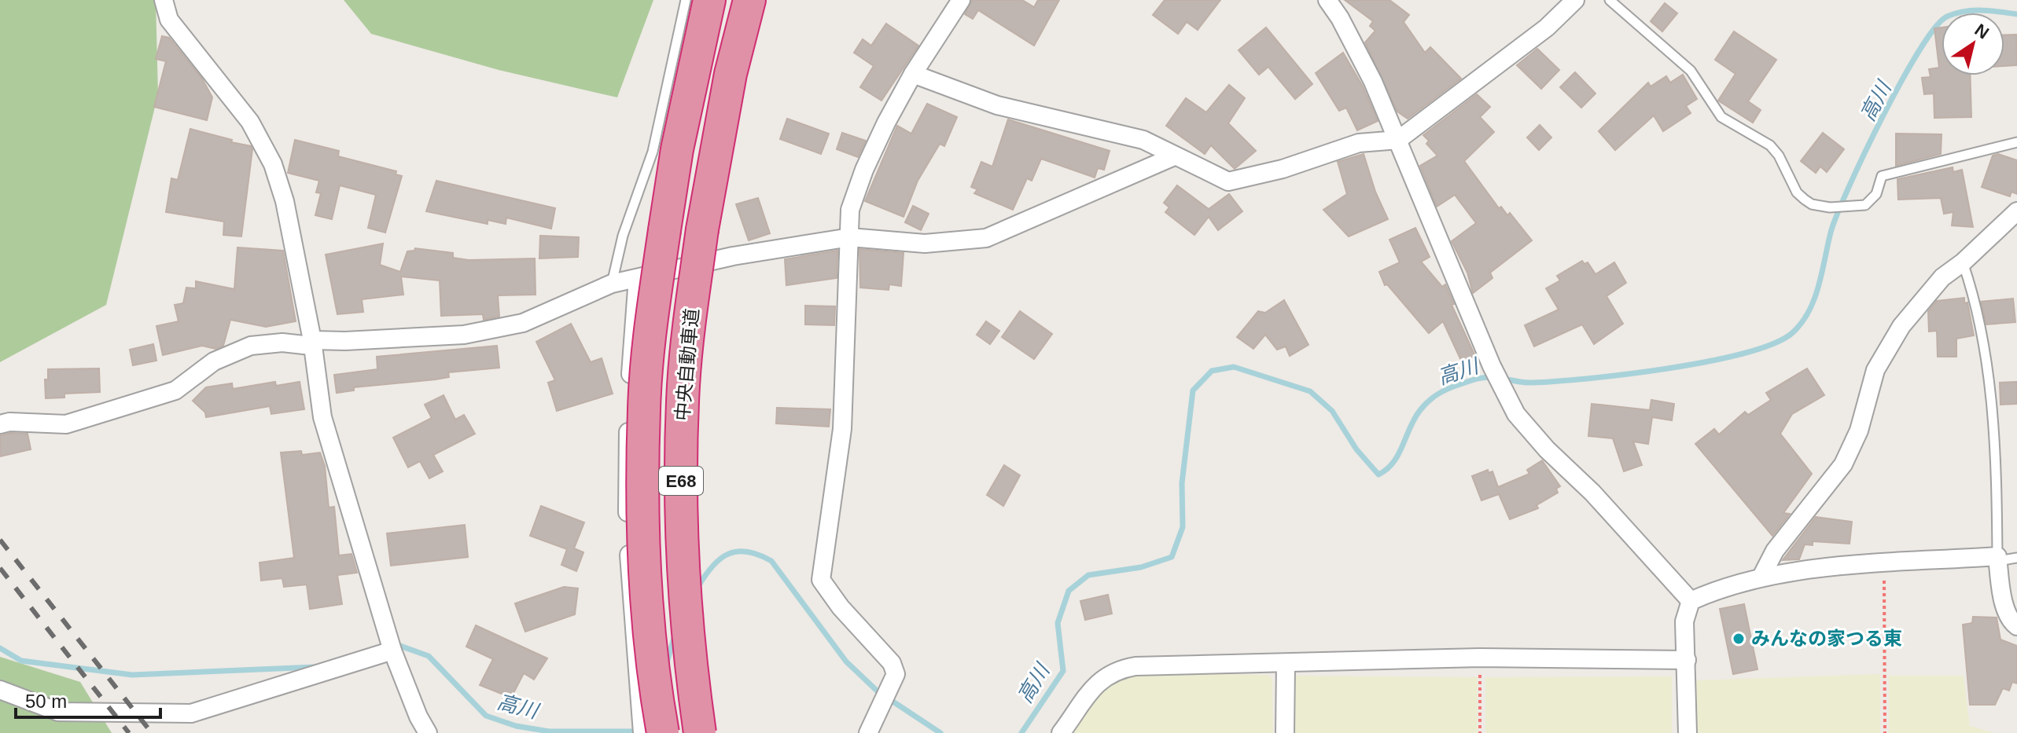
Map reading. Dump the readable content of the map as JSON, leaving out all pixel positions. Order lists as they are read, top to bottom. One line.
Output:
{"streets":{"highway":["中央自動車道","E68"]},"water":["高川"],"places":["みんなの家つる東"],"scale_bar":"50 m","north":"top right"}
